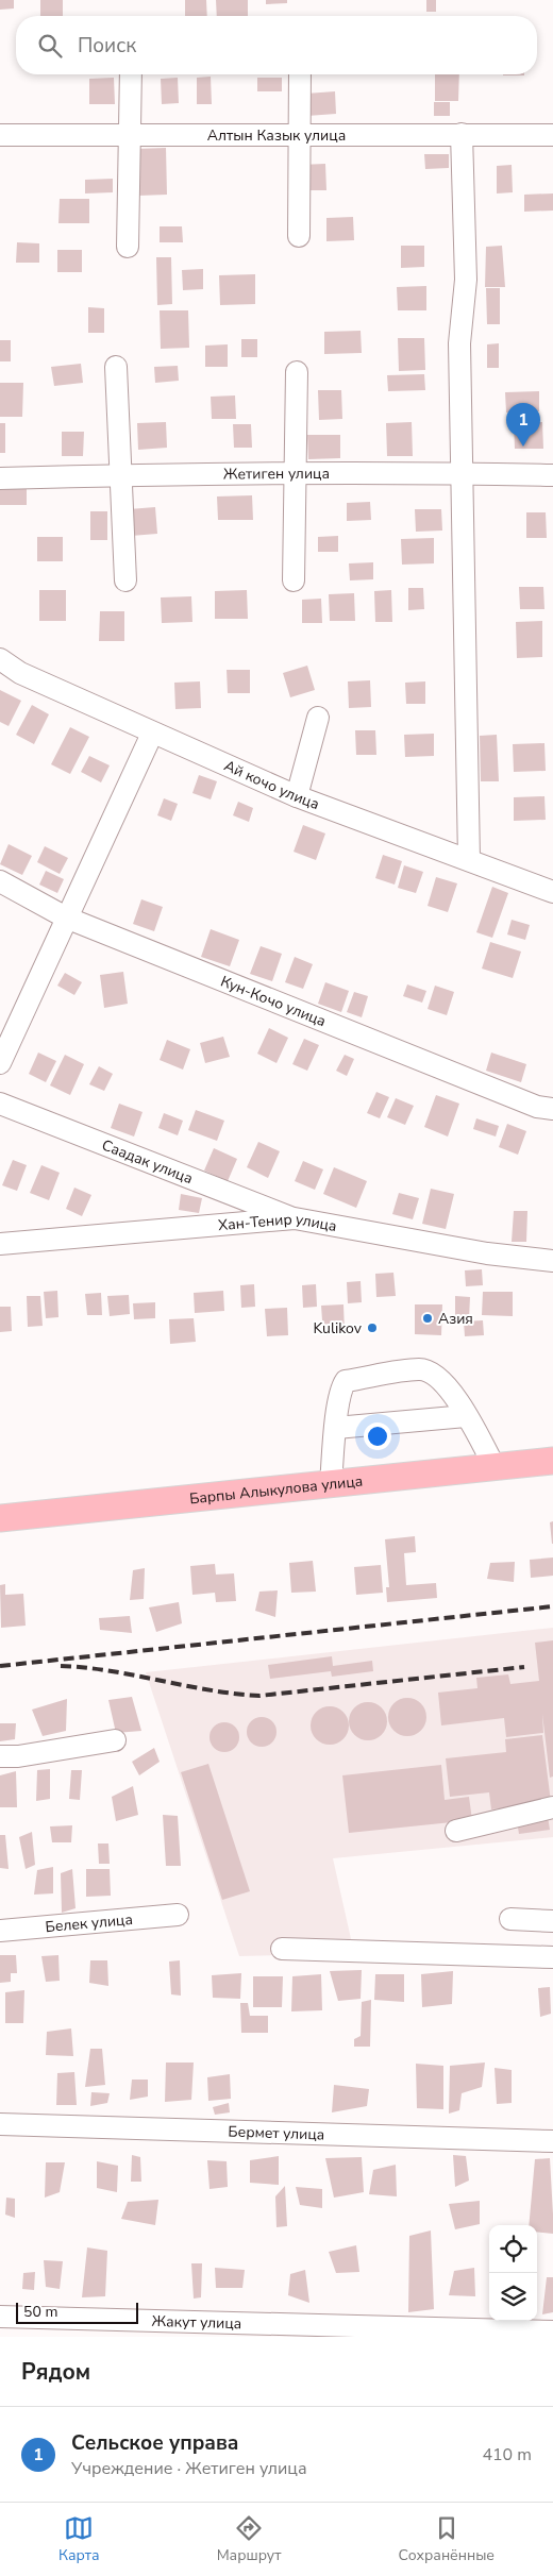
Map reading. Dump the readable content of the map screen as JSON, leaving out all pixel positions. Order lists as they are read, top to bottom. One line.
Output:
{"streets":{"main road":["Барпы Алыкулова улица"],"street":["Алтын Казык улица","Жетиген улица","Ай кочо улица","Кун-Кочо улица","Саадак улица","Хан-Тенир улица","Белек улица","Бермет улица","Жакут улица"]},"crossings":[["Саадак улица","Хан-Тенир улица"]],"places":["Азия","Kulikov"],"scale_bar":"50 m","page":{"search":"Поиск","pins":"1","scale":"50 m","heading":"Рядом","list":[{"mark":"1","name":"Сельское управа","note":"Учреждение · Жетиген улица","value":"410 m"}],"nav":["Карта","Маршрут","Сохранённые"]}}
